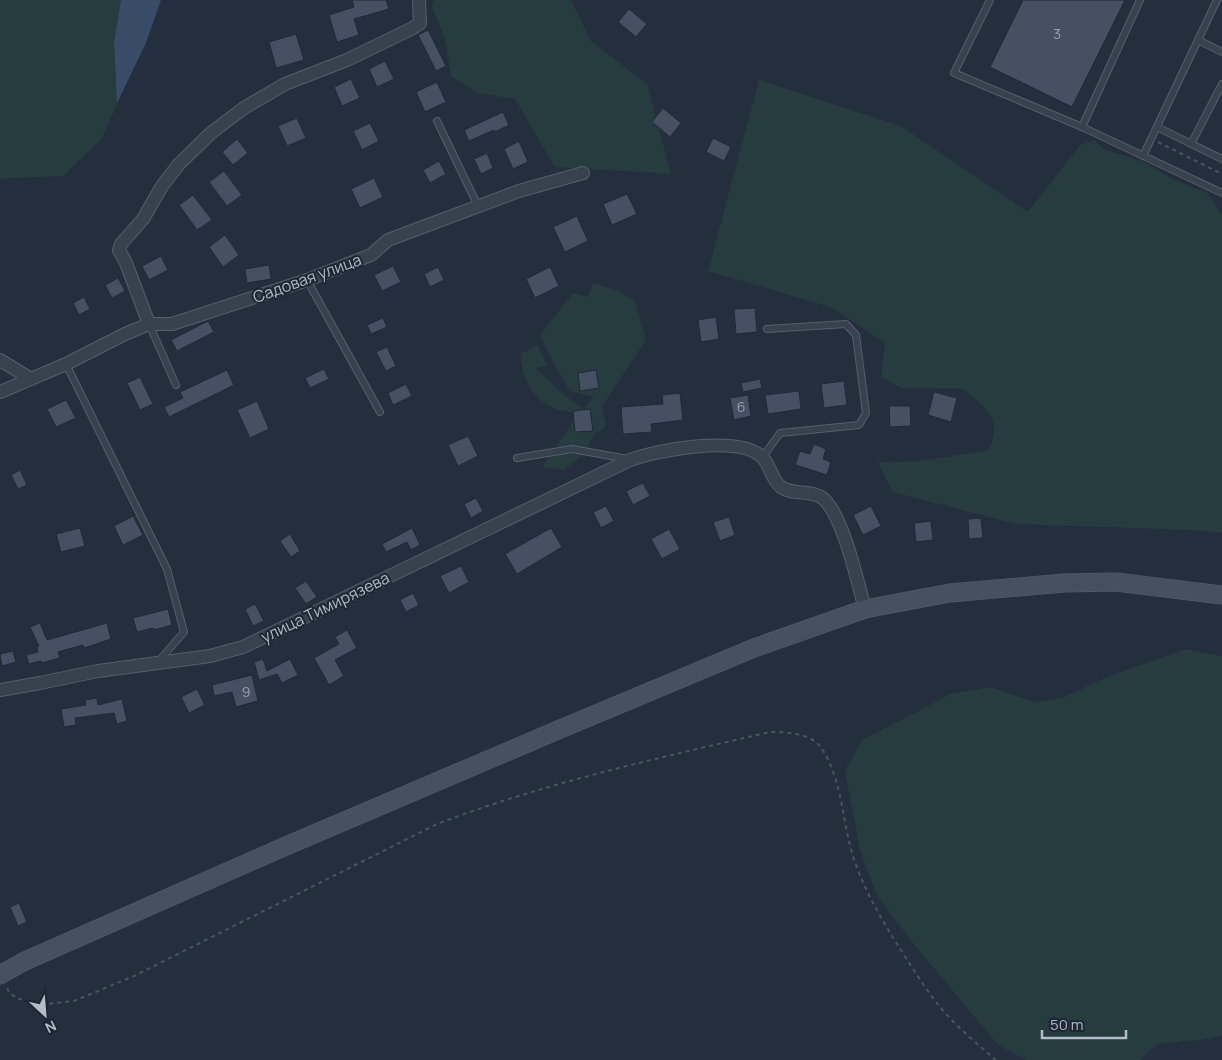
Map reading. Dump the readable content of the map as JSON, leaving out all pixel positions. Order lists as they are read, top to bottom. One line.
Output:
{"streets":{"street":["Садовая улица","улица Тимирязева"]},"house_numbers":["3","6","9"],"scale_bar":"50 m","north":"bottom right"}
